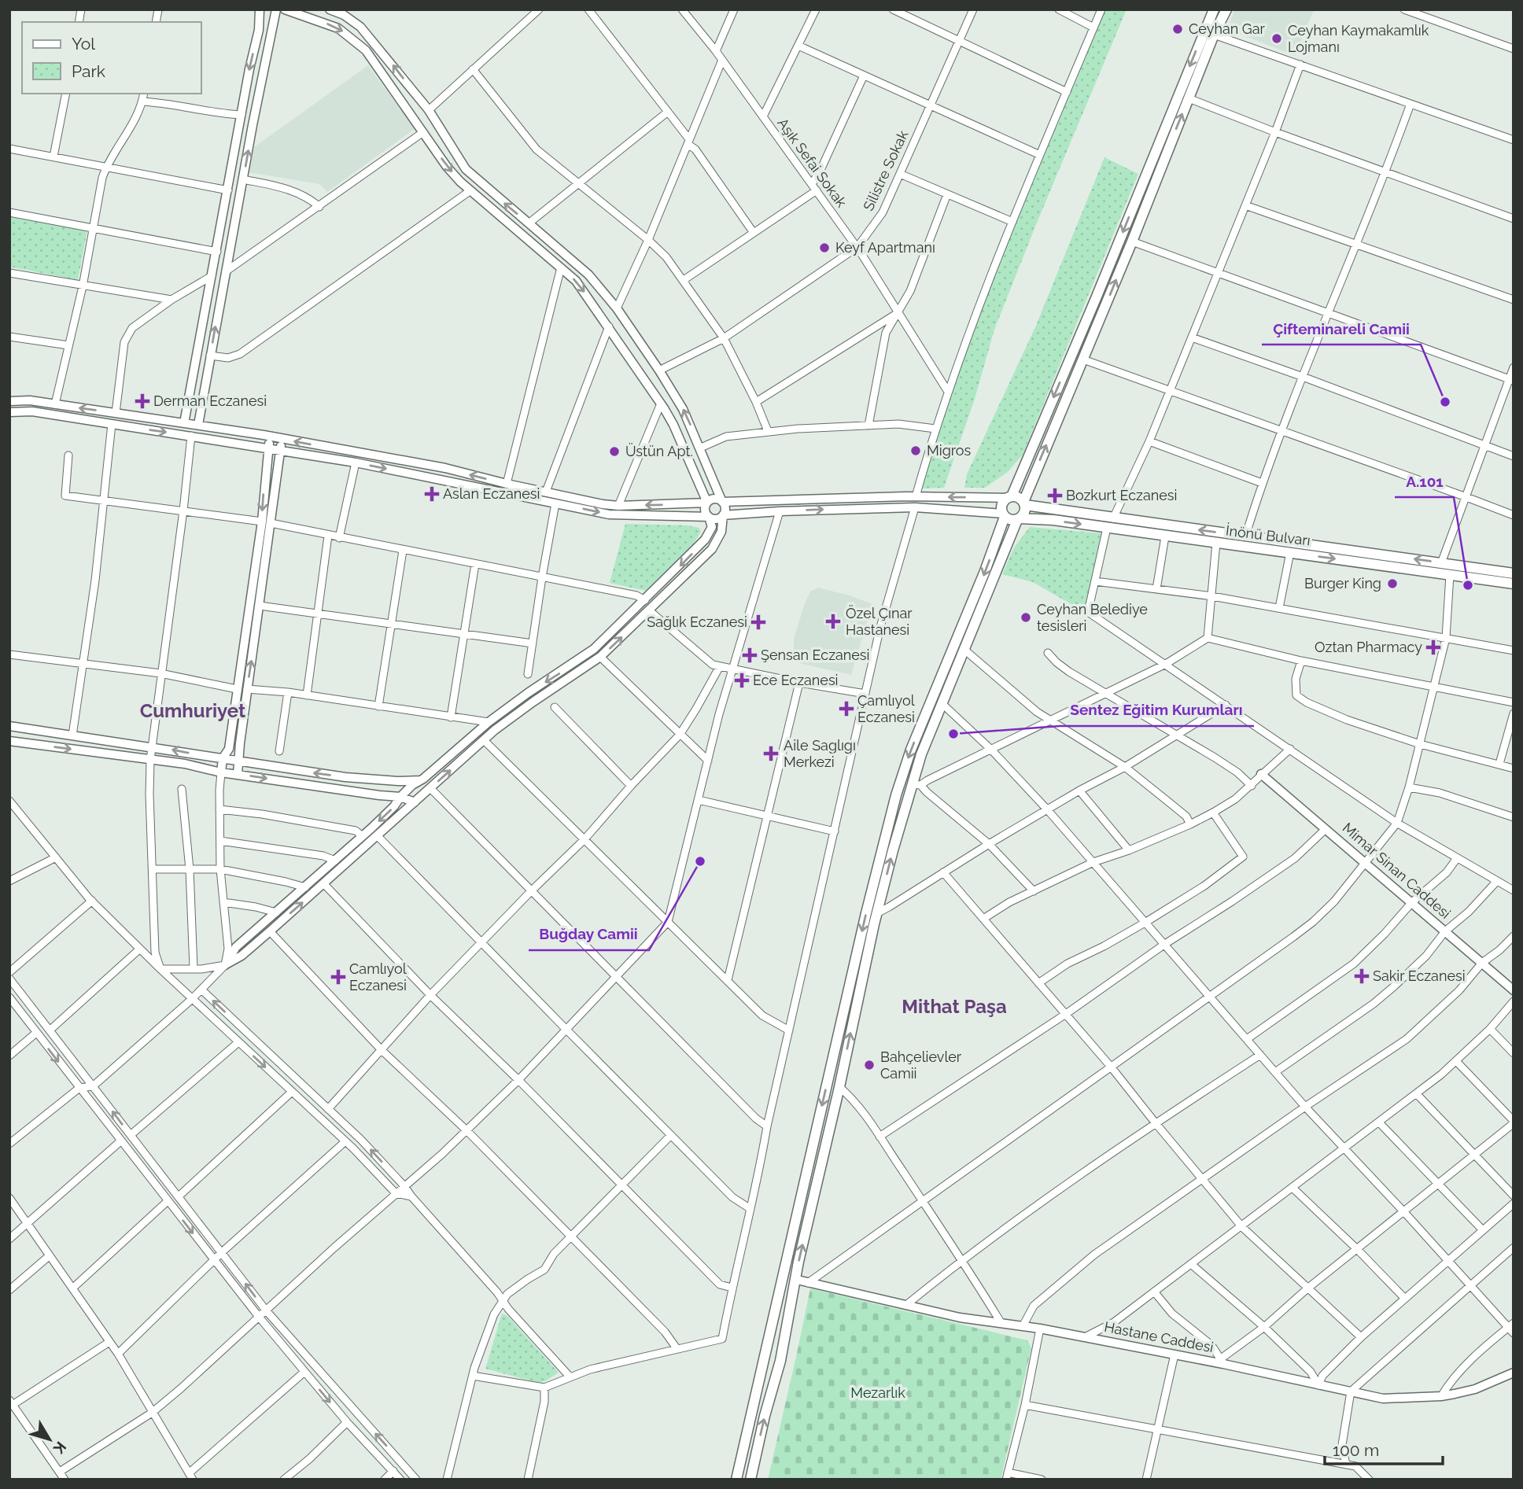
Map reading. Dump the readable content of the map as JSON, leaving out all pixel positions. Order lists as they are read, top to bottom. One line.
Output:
{"streets":{"main road":["İnönü Bulvarı"],"street":["Aşık Sefai Sokak","Silistre Sokak","Mimar Sinan Caddesi","Hastane Caddesi"]},"crossings":[["Aşık Sefai Sokak","Silistre Sokak"]],"districts":["Cumhuriyet","Mithat Paşa"],"parks":["Mezarlık"],"places":{"other":["Ceyhan Gar","Ceyhan Kaymakamlık Lojmanı","Keyf Apartmanı","Çifteminareli Camii","Migros","Üstün Apt.","Burger King","A.101","Ceyhan Belediye tesisleri","Sentez Eğitim Kurumları","Buğday Camii","Bahçelievler Camii"],"health":["Derman Eczanesi","Aslan Eczanesi","Bozkurt Eczanesi","Özel Çınar Hastanesi","Sağlık Eczanesi","Oztan Pharmacy","Şensan Eczanesi","Ece Eczanesi","Çamlıyol Eczanesi","Aile Saglıgı Merkezi","Sakir Eczanesi","Camlıyol Eczanesi"]},"legend":["Yol","Park"],"scale_bar":"100 m","north":"bottom right"}
